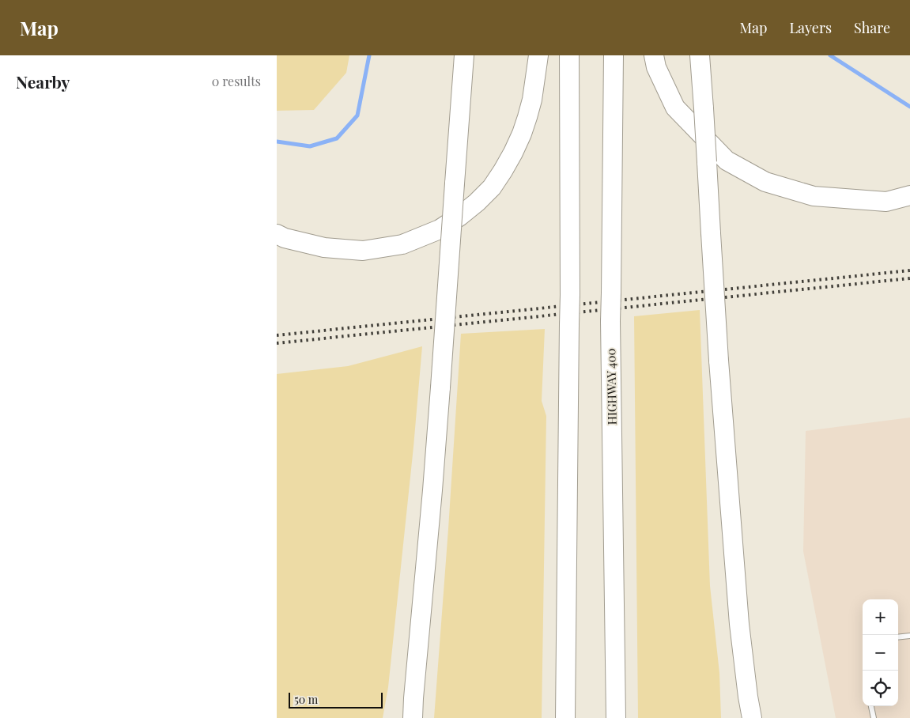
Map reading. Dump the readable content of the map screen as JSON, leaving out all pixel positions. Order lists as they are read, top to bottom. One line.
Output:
{"streets":{"highway":["HIGHWAY 400"]},"scale_bar":"50 m","page":{"header":"Map","nav":["Map","Layers","Share"],"heading":["Nearby","0 results"],"map_buttons":["+","−"],"scale":"50 m"}}
